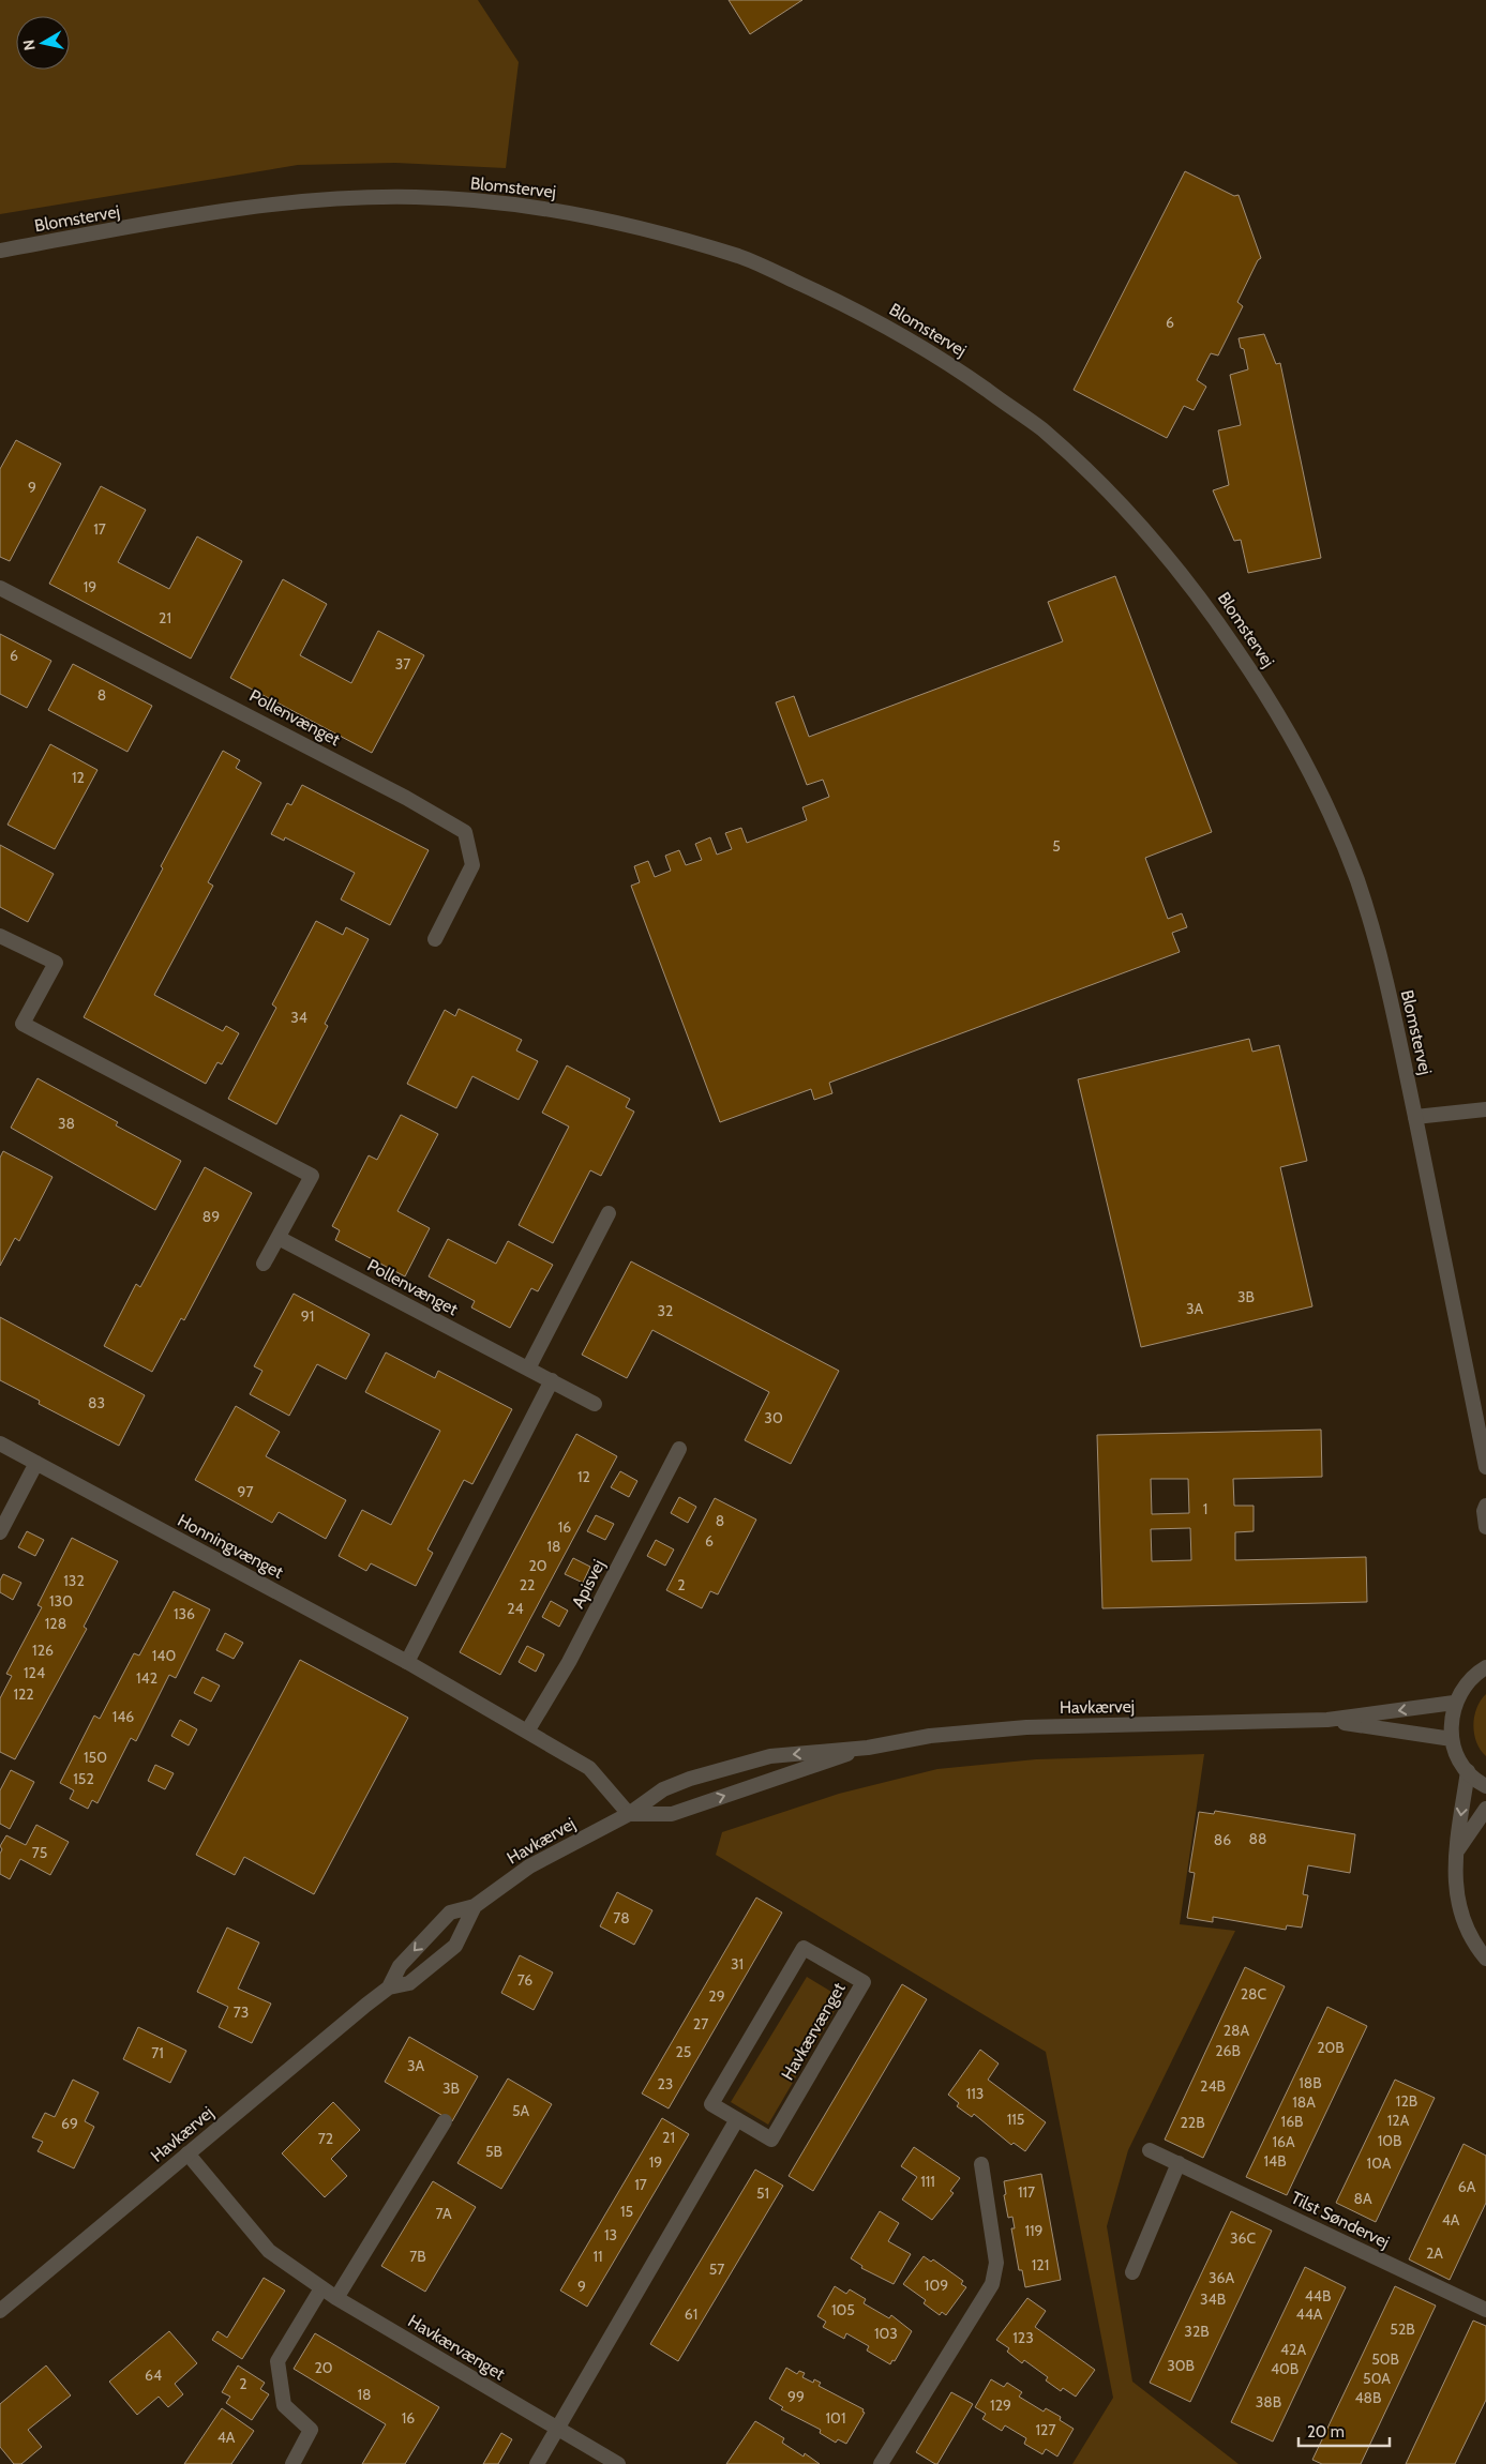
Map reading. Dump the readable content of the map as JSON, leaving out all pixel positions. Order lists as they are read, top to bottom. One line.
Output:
{"streets":{"street":["Blomstervej","Pollenvænget","Honningvænget","Apisvej","Havkærvej","Havkærvænget","Tilst Søndervej"]},"crossings":[["Honningvænget","Apisvej"],["Honningvænget","Havkærvej"],["Havkærvej","Havkærvænget"]],"house_numbers":["6","9","17","19","21","6","37","8","12","5","34","38","89","3B","3A","32","91","83","30","12","97","1","8","16","6","18","20","132","22","2","130","24","136","128","126","140","124","142","122","146","150","152","88","86","75","78","31","76","28C","29","73","27","28A","20B","26B","25","71","3A","18B","23","24B","3B","113","12B","18A","5A","115","12A","16B","22B","69","21","72","10B","16A","5B","14B","19","10A","111","17","6A","117","51","8A","15","7A","4A","119","13","36C","2A","7B","11","121","57","36A","109","9","44B","34B","105","61","44A","52B","32B","103","123","42A","50B","30B","20","40B","64","50A","2","18","99","48B","38B","129","16","101","127","4A"],"scale_bar":"20 m","north":"left"}
